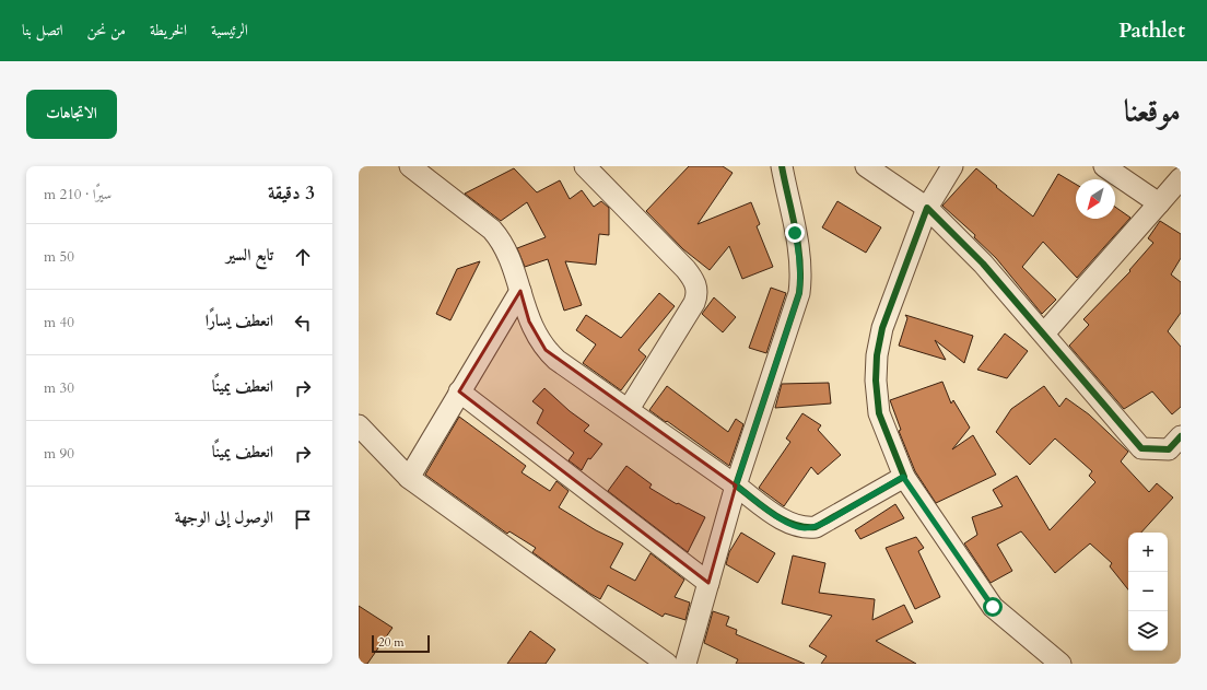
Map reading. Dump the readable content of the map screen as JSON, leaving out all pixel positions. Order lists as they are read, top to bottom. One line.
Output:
{"scale_bar":"20 m","north":"bottom left","page":{"header":"Pathlet","nav":["الرئيسية","الخريطة","من نحن","اتصل بنا"],"title":"موقعنا","buttons":"الاتجاهات","heading":["3 دقيقة","سيرًا · 210 m"],"list":[["تابع السير","50 m"],["انعطف يسارًا","40 m"],["انعطف يمينًا","30 m"],["انعطف يمينًا","90 m"],"الوصول إلى الوجهة"],"map_buttons":["+","−"],"scale":"20 m"}}
